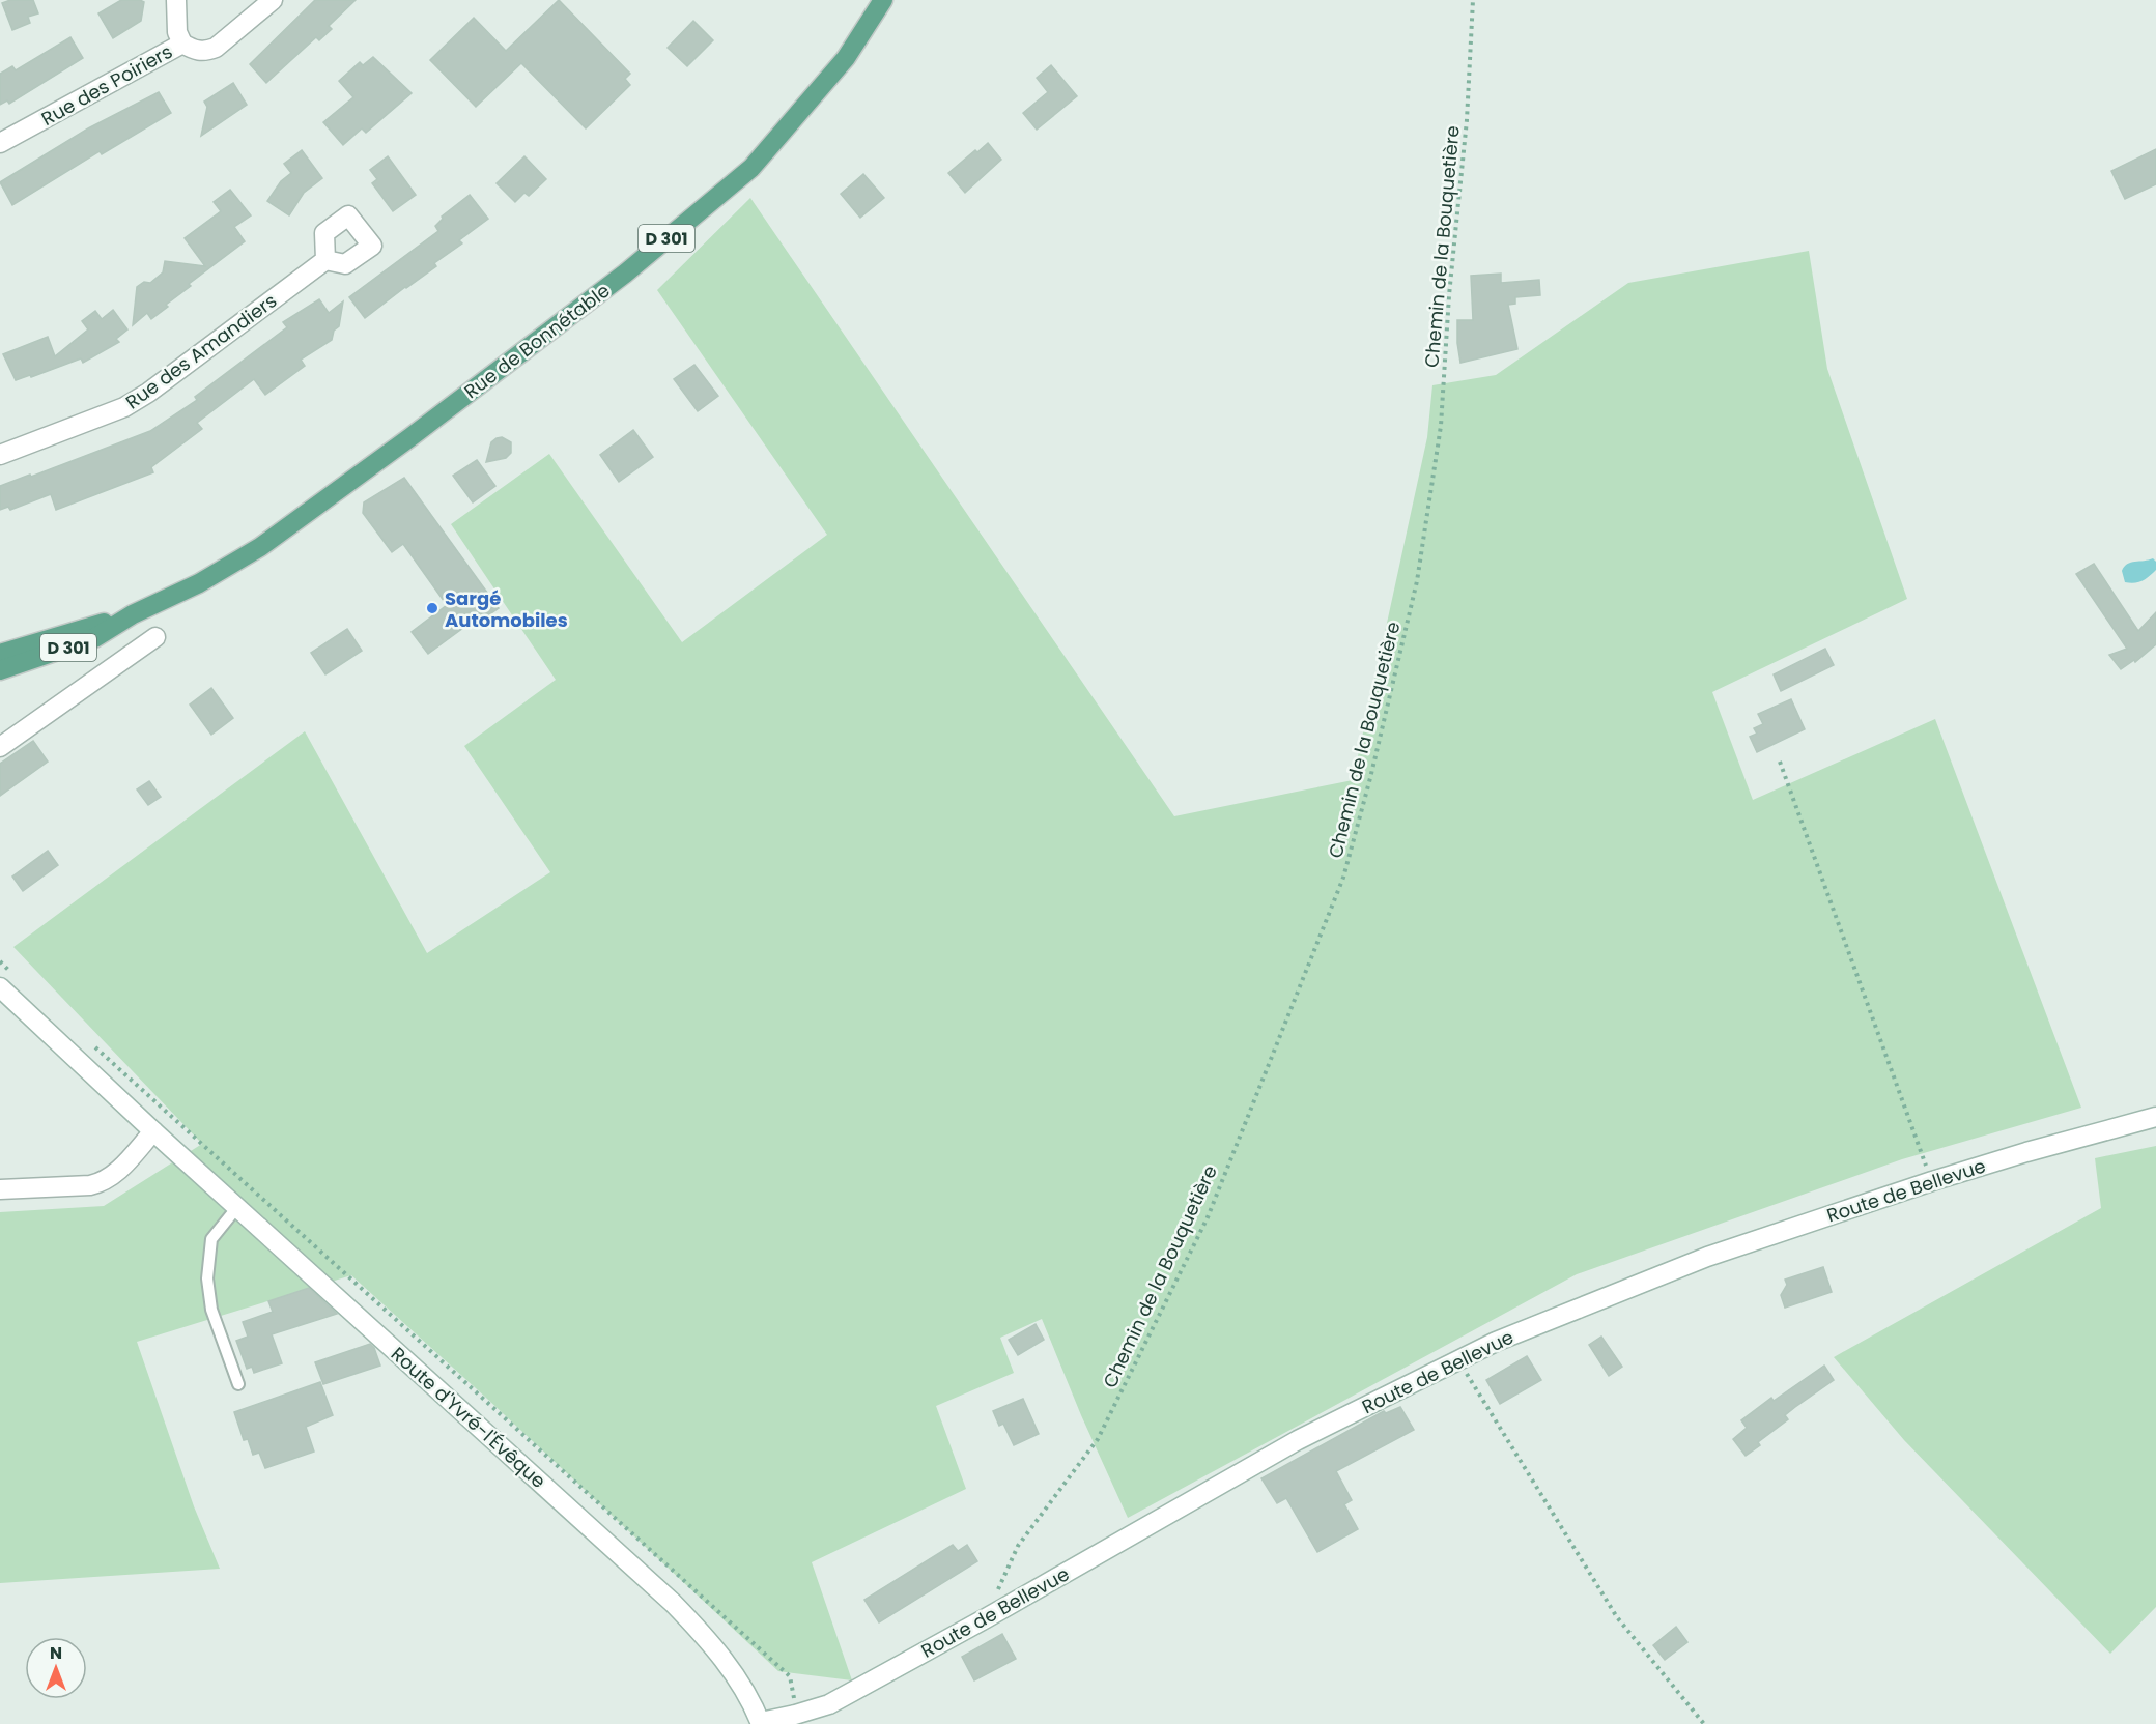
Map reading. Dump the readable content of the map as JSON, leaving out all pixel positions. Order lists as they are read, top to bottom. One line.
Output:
{"streets":{"main road":["D 301","Rue de Bonnétable"],"street":["Rue des Poiriers","Rue des Amandiers","Route de Bellevue","Route d'Yvré-l'Évêque"],"path":["Chemin de la Bouquetière"]},"crossings":[["D 301","Rue de Bonnétable"],["Chemin de la Bouquetière","Route de Bellevue"],["Route de Bellevue","Route d'Yvré-l'Évêque"]],"places":["Sargé Automobiles"],"north":"top"}
